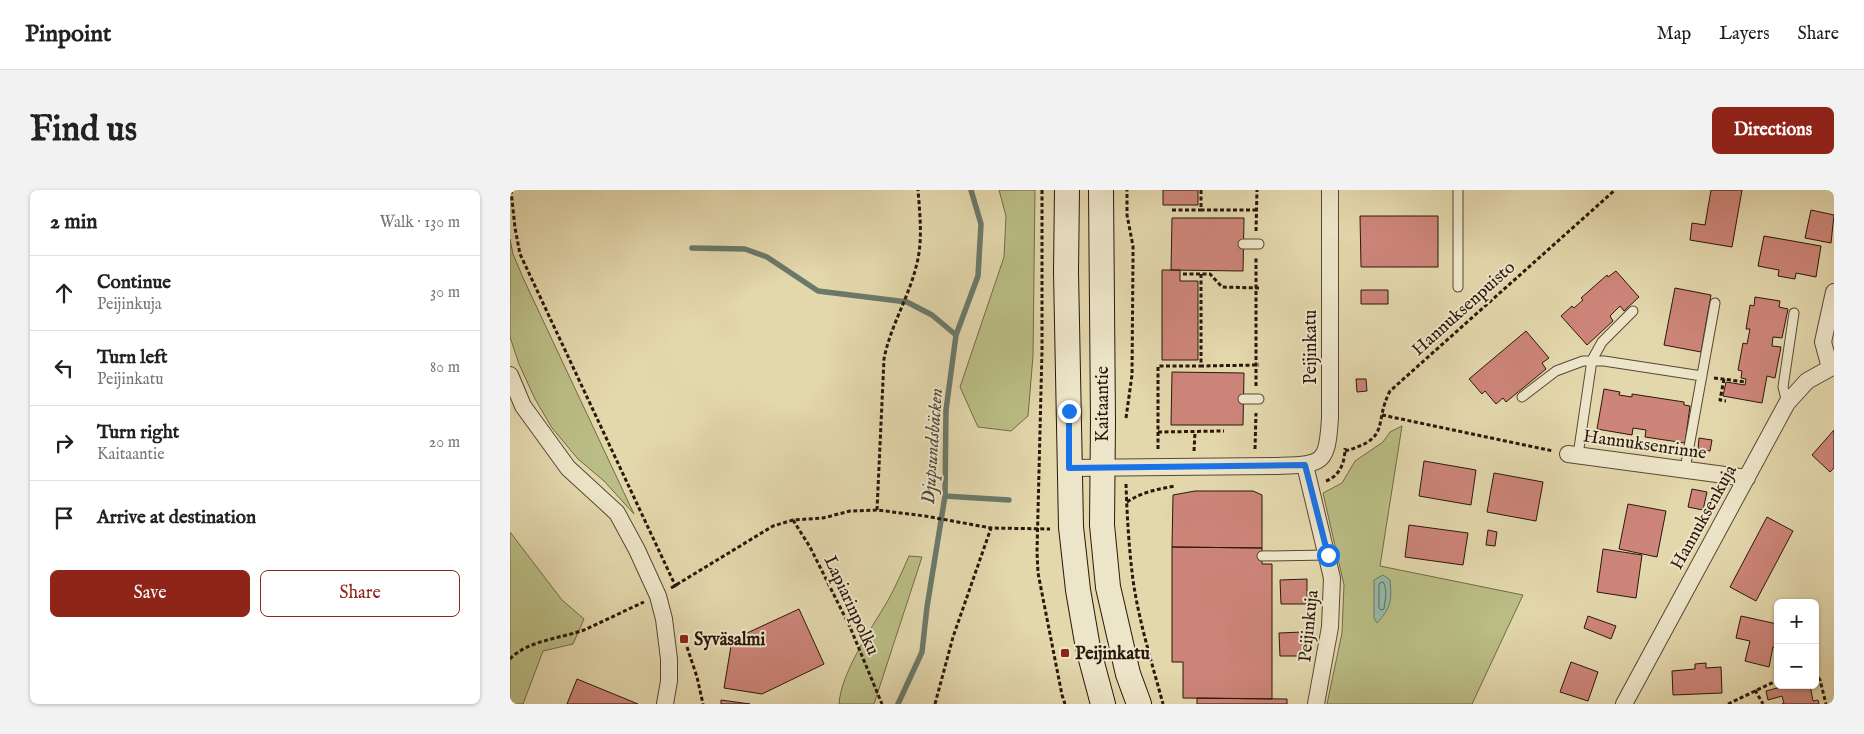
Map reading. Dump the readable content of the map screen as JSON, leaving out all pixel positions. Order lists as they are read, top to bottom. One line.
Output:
{"streets":{"main road":["Kaitaantie"],"street":["Peijinkatu","Hannuksenrinne","Hannuksenkuja","Peijinkuja"],"path":["Hannuksenpuisto","Lapiarinpolku"]},"crossings":[["Peijinkatu","Kaitaantie"],["Peijinkatu","Peijinkuja"],["Hannuksenrinne","Hannuksenkuja"]],"water":["Djupsundsbäcken"],"places":{"transit":["Syväsalmi","Peijinkatu"]},"page":{"header":"Pinpoint","nav":["Map","Layers","Share"],"buttons":["Directions",["Save","Share"]],"title":"Find us","heading":["2 min","Walk · 130 m"],"list":[["Continue","Peijinkuja","30 m"],["Turn left","Peijinkatu","80 m"],["Turn right","Kaitaantie","20 m"],"Arrive at destination"],"map_buttons":["+","−"]}}
